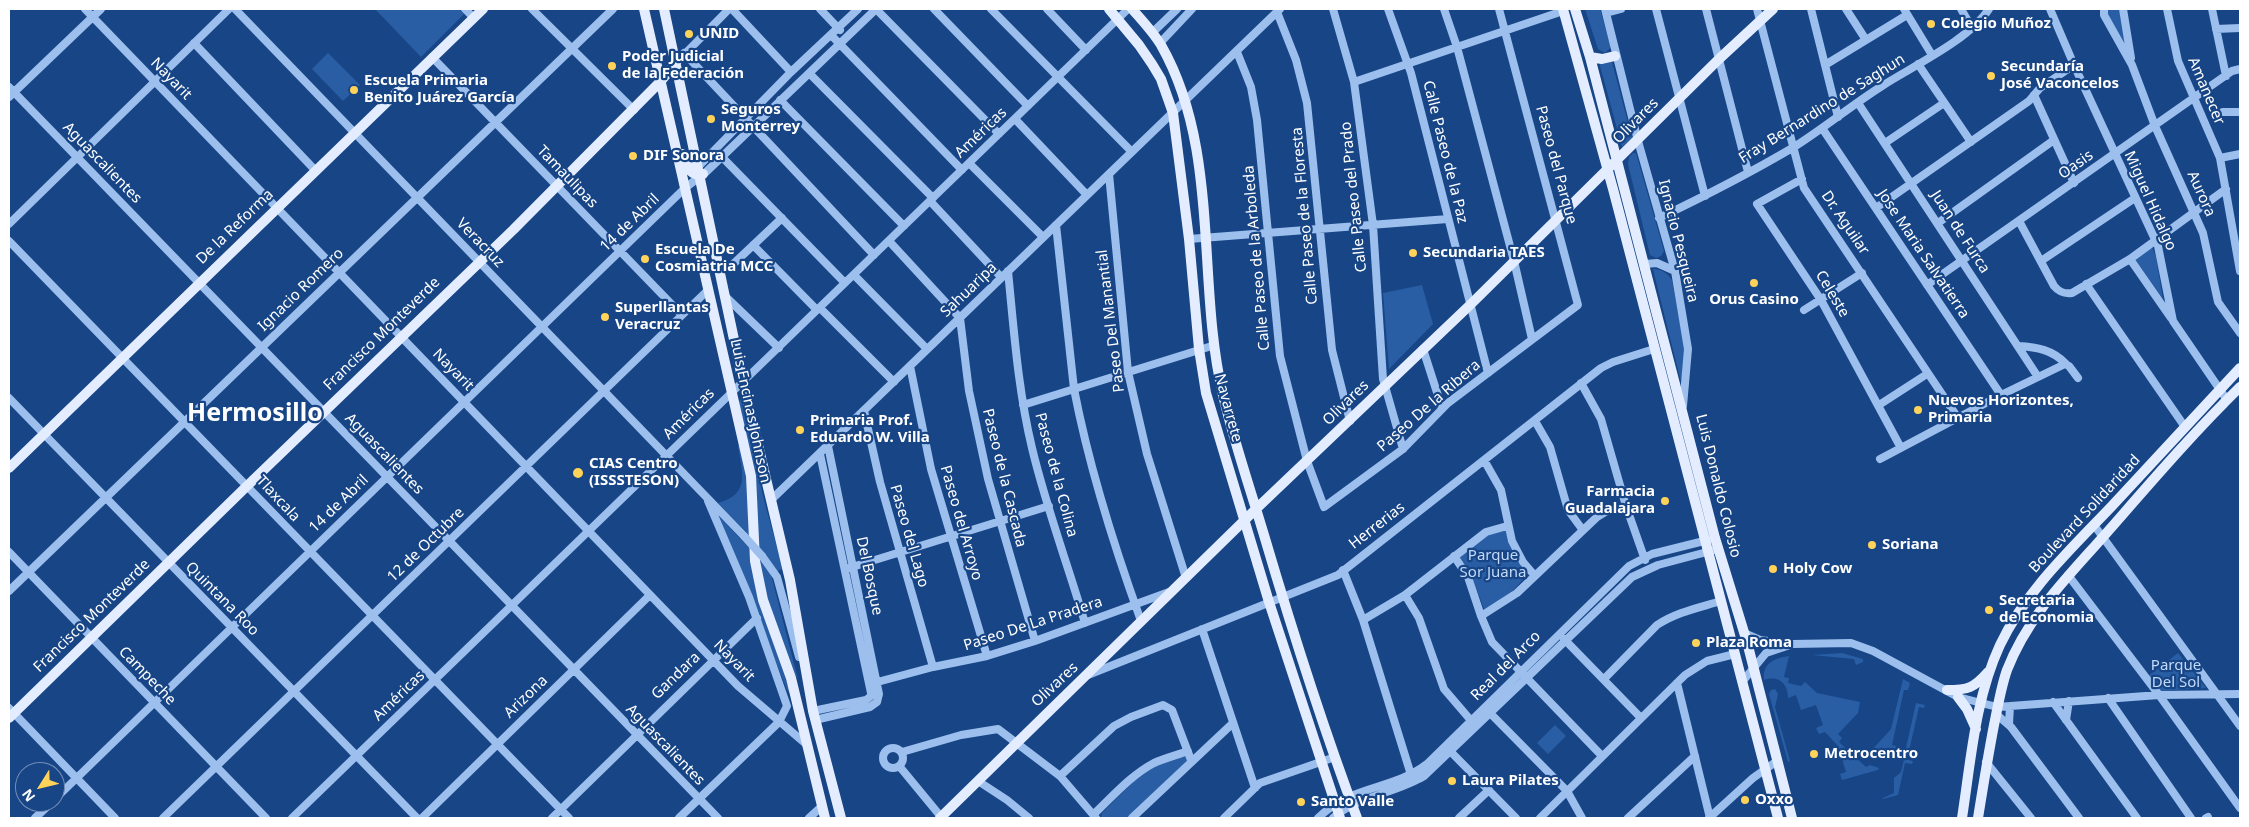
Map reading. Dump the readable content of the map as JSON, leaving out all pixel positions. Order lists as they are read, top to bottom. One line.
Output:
{"streets":{"main road":["Olivares","De la Reforma","Francisco Monteverde","Navarrete","Luis Encinas Johnson","Luis Donaldo Colosio","Boulevard Solidaridad"],"street":["Nayarit","Amanecer","Fray Bernardino de Saghun","Américas","Calle Paseo de la Paz","Aguascalientes","Paseo del Parque","Oasis","Tamaulipas","Aurora","Calle Paseo del Prado","Miguel Hidalgo","Calle Paseo de la Floresta","14 de Abril","Dr. Aguilar","Juan de Furca","Ignacio Pesqueira","Veracruz","Jose Maria Salvatierra","Calle Paseo de la Arboleda","Ignacio Romero","Sahuaripa","Celeste","Paseo Del Manantial","Paseo De la Ribera","Paseo de la Colina","Paseo de la Cascada","Tlaxcala","Paseo del Arroyo","Herrerias","Paseo del Lago","12 de Octubre","Del Bosque","Quintana Roo","Paseo De La Pradera","Real del Arco","Campeche","Gandara","Arizona"]},"crossings":[["Nayarit","Américas"],["Nayarit","14 de Abril"],["Nayarit","De la Reforma"],["Nayarit","Ignacio Romero"],["Nayarit","Francisco Monteverde"],["Nayarit","Luis Encinas Johnson"],["Nayarit","12 de Octubre"],["Nayarit","Gandara"],["Nayarit","Arizona"],["Amanecer","Oasis"],["Fray Bernardino de Saghun","Dr. Aguilar"],["Fray Bernardino de Saghun","Juan de Furca"],["Fray Bernardino de Saghun","Ignacio Pesqueira"],["Fray Bernardino de Saghun","Jose Maria Salvatierra"],["Olivares","Calle Paseo de la Paz"],["Olivares","Paseo del Parque"],["Olivares","Calle Paseo del Prado"],["Olivares","Calle Paseo de la Floresta"],["Olivares","Dr. Aguilar"],["Olivares","Ignacio Pesqueira"],["Olivares","Calle Paseo de la Arboleda"],["Olivares","Paseo Del Manantial"],["Olivares","Navarrete"],["Olivares","Luis Donaldo Colosio"],["Olivares","Herrerias"],["Olivares","Paseo De La Pradera"],["Américas","Aguascalientes"],["Américas","Veracruz"],["Américas","Navarrete"],["Américas","Luis Encinas Johnson"],["Américas","Tlaxcala"],["Américas","Quintana Roo"],["Calle Paseo de la Paz","Paseo De la Ribera"],["Aguascalientes","14 de Abril"],["Aguascalientes","De la Reforma"],["Aguascalientes","Ignacio Romero"],["Aguascalientes","Francisco Monteverde"],["Aguascalientes","12 de Octubre"],["Aguascalientes","Gandara"],["Aguascalientes","Arizona"],["Paseo del Parque","Paseo De la Ribera"],["Oasis","Aurora"],["Oasis","Miguel Hidalgo"],["Oasis","Juan de Furca"],["Oasis","Jose Maria Salvatierra"],["Tamaulipas","14 de Abril"],["Tamaulipas","De la Reforma"],["Tamaulipas","Ignacio Romero"],["Tamaulipas","Francisco Monteverde"],["Tamaulipas","12 de Octubre"],["Calle Paseo del Prado","Paseo De la Ribera"],["Miguel Hidalgo","Boulevard Solidaridad"],["Calle Paseo de la Floresta","Sahuaripa"],["14 de Abril","Veracruz"],["14 de Abril","Luis Encinas Johnson"],["14 de Abril","Tlaxcala"],["14 de Abril","Quintana Roo"],["14 de Abril","Campeche"],["Dr. Aguilar","Celeste"],["De la Reforma","Veracruz"],["De la Reforma","Tlaxcala"],["De la Reforma","Quintana Roo"],["Ignacio Pesqueira","Luis Donaldo Colosio"],["Veracruz","Ignacio Romero"],["Veracruz","Francisco Monteverde"],["Veracruz","Luis Encinas Johnson"],["Veracruz","12 de Octubre"],["Calle Paseo de la Arboleda","Sahuaripa"],["Calle Paseo de la Arboleda","Paseo De la Ribera"],["Ignacio Romero","Tlaxcala"],["Ignacio Romero","Quintana Roo"],["Ignacio Romero","Campeche"],["Sahuaripa","Paseo Del Manantial"],["Sahuaripa","Navarrete"],["Sahuaripa","Luis Encinas Johnson"],["Sahuaripa","Paseo de la Colina"],["Sahuaripa","Paseo de la Cascada"],["Sahuaripa","Paseo del Arroyo"],["Sahuaripa","Paseo del Lago"],["Sahuaripa","Del Bosque"],["Francisco Monteverde","Luis Encinas Johnson"],["Francisco Monteverde","Tlaxcala"],["Francisco Monteverde","Quintana Roo"],["Francisco Monteverde","Campeche"],["Navarrete","Herrerias"],["Navarrete","Real del Arco"],["Luis Encinas Johnson","12 de Octubre"],["Luis Encinas Johnson","Del Bosque"],["Paseo de la Colina","Paseo De La Pradera"],["Paseo de la Cascada","Paseo De La Pradera"],["Luis Donaldo Colosio","Herrerias"],["Luis Donaldo Colosio","Real del Arco"],["Tlaxcala","12 de Octubre"],["Tlaxcala","Gandara"],["Tlaxcala","Arizona"],["Paseo del Arroyo","Paseo De La Pradera"],["Paseo del Lago","Paseo De La Pradera"],["12 de Octubre","Quintana Roo"],["12 de Octubre","Campeche"],["Del Bosque","Paseo De La Pradera"]],"districts":["Hermosillo"],"parks":["Parque Sor Juana","Parque Del Sol"],"places":["Colegio Muñoz","UNID","Poder Judicial de la Federación","Secundaría José Vaconcelos","Escuela Primaria Benito Juárez García","Seguros Monterrey","DIF Sonora","Secundaria TAES","Escuela De Cosmiatria MCC","Orus Casino","Superllantas Veracruz","Nuevos Horizontes, Primaria","Primaria Prof. Eduardo W. Villa","CIAS Centro (ISSSTESON)","Farmacia Guadalajara","Soriana","Holy Cow","Secretaria de Economia","Plaza Roma","Metrocentro","Laura Pilates","Oxxo","Santo Valle"],"north":"bottom left"}
